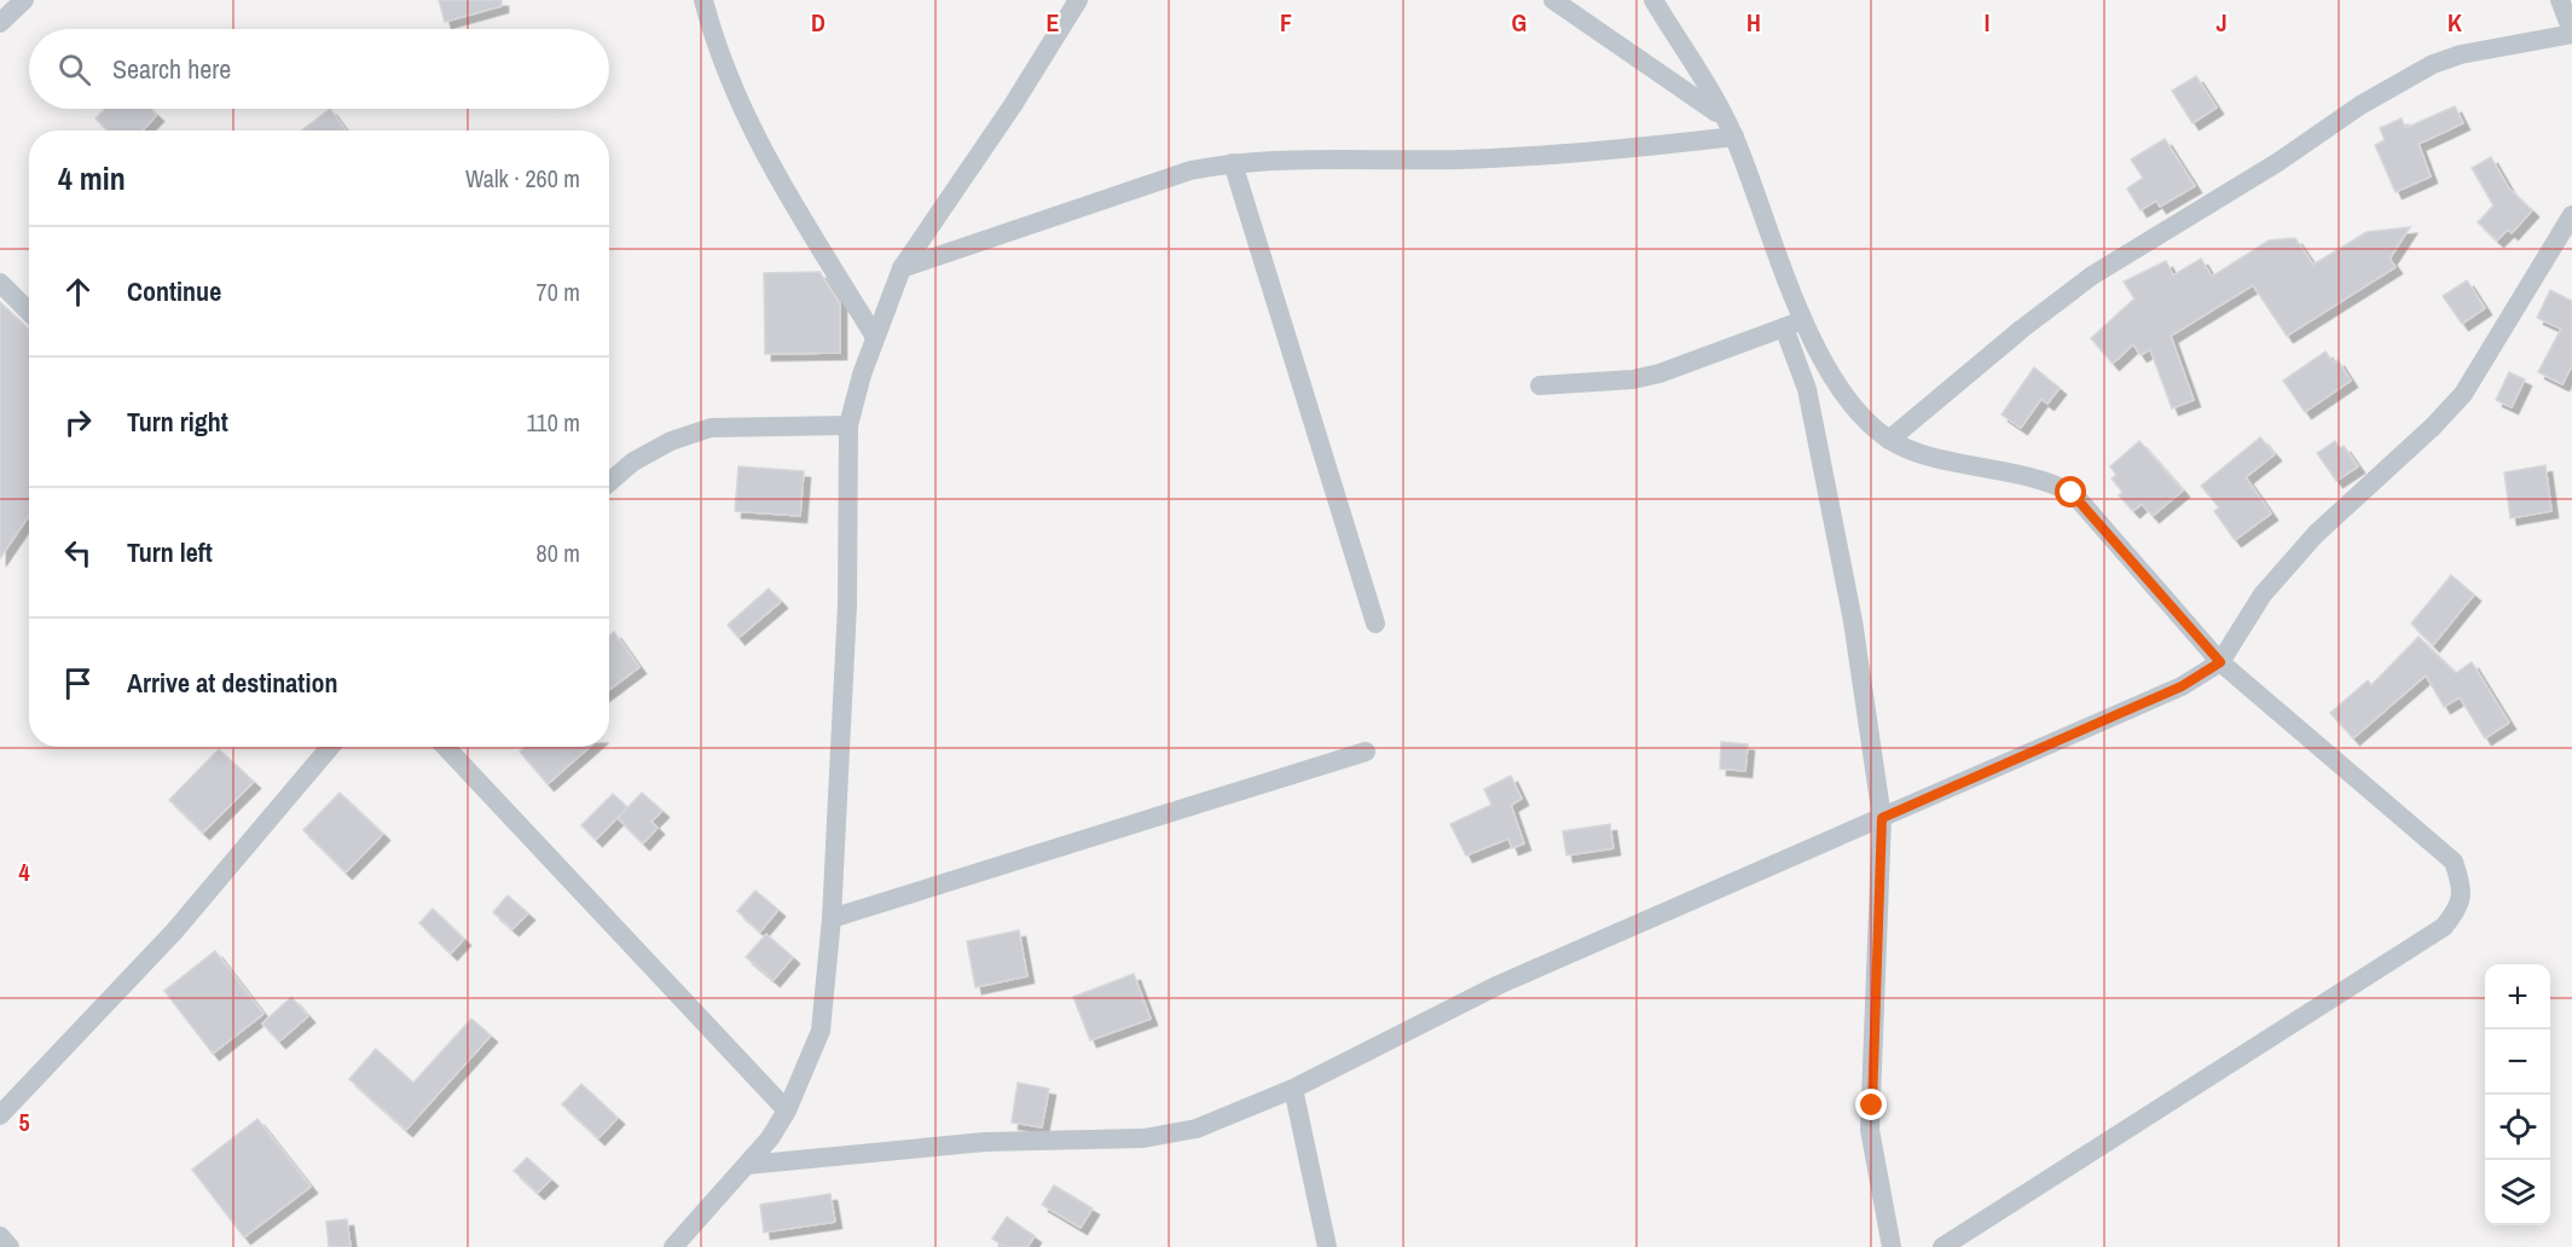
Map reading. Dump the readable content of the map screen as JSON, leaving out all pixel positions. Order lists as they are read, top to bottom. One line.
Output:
{"page":{"search":"Search here","heading":["4 min","Walk · 260 m"],"list":[["Continue","70 m"],["Turn right","110 m"],["Turn left","80 m"],"Arrive at destination"],"map_buttons":["+","−"]},"grid":{"columns":["D","E","F","G","H","I","J","K"],"rows":["4","5"]}}
